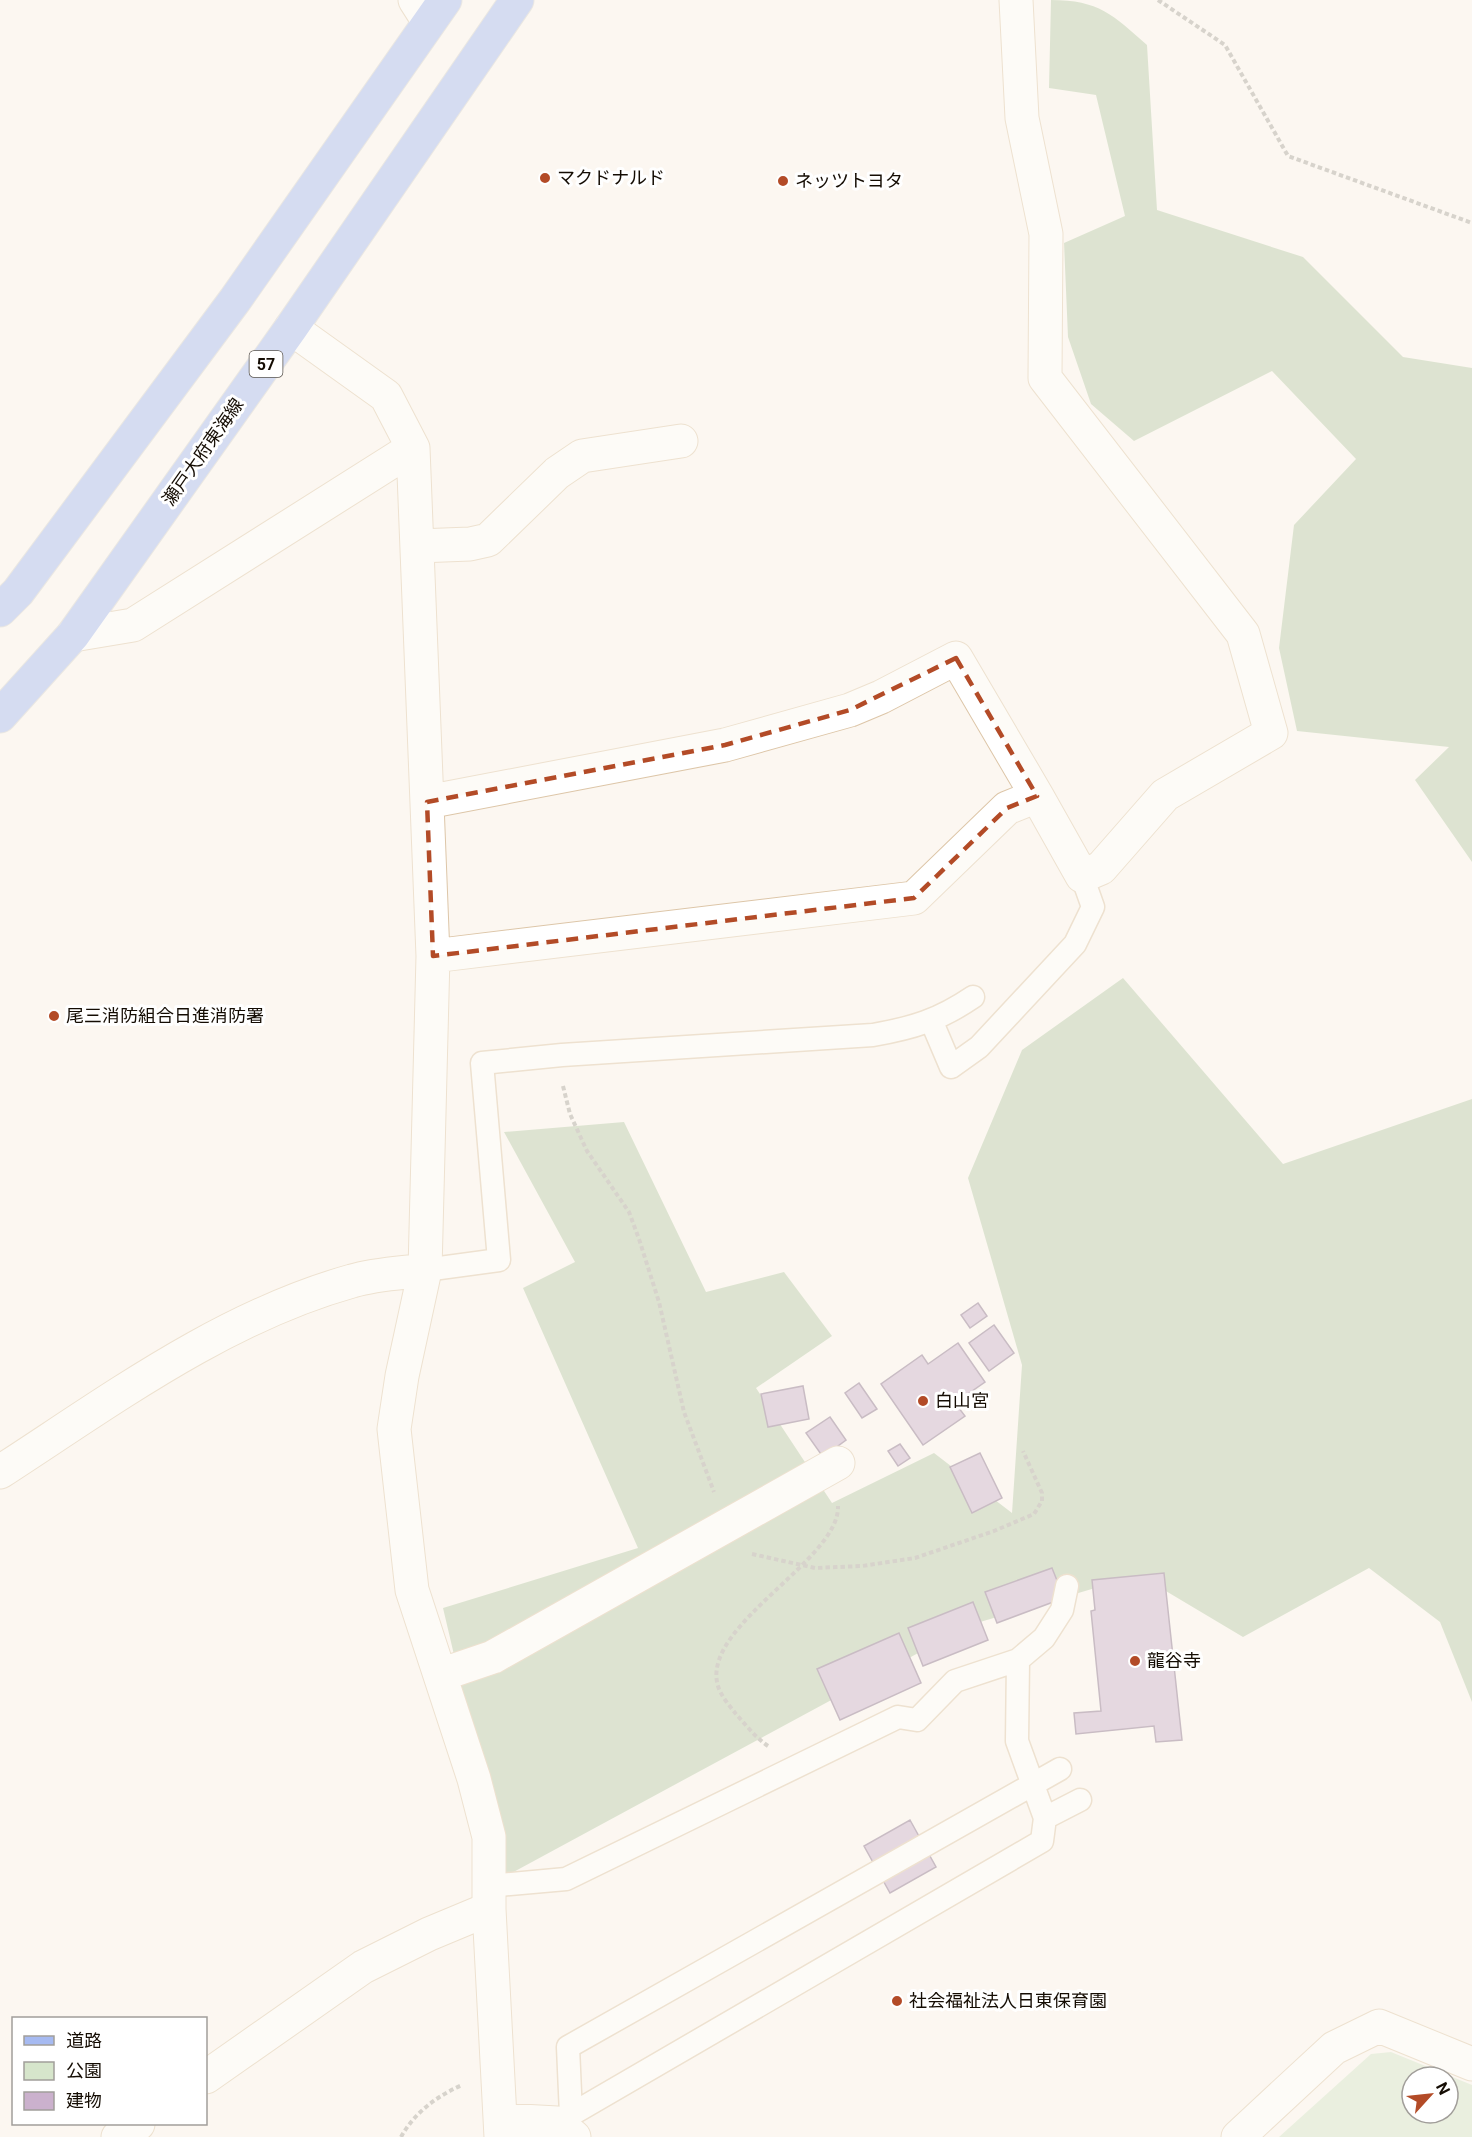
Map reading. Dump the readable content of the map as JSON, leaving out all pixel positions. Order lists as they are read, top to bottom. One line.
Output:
{"streets":{"main road":["57","瀬戸大府東海線"]},"places":["マクドナルド","ネッツトヨタ","尾三消防組合日進消防署","白山宮","龍谷寺","社会福祉法人日東保育園"],"legend":["道路","公園","建物"],"north":"top right"}
